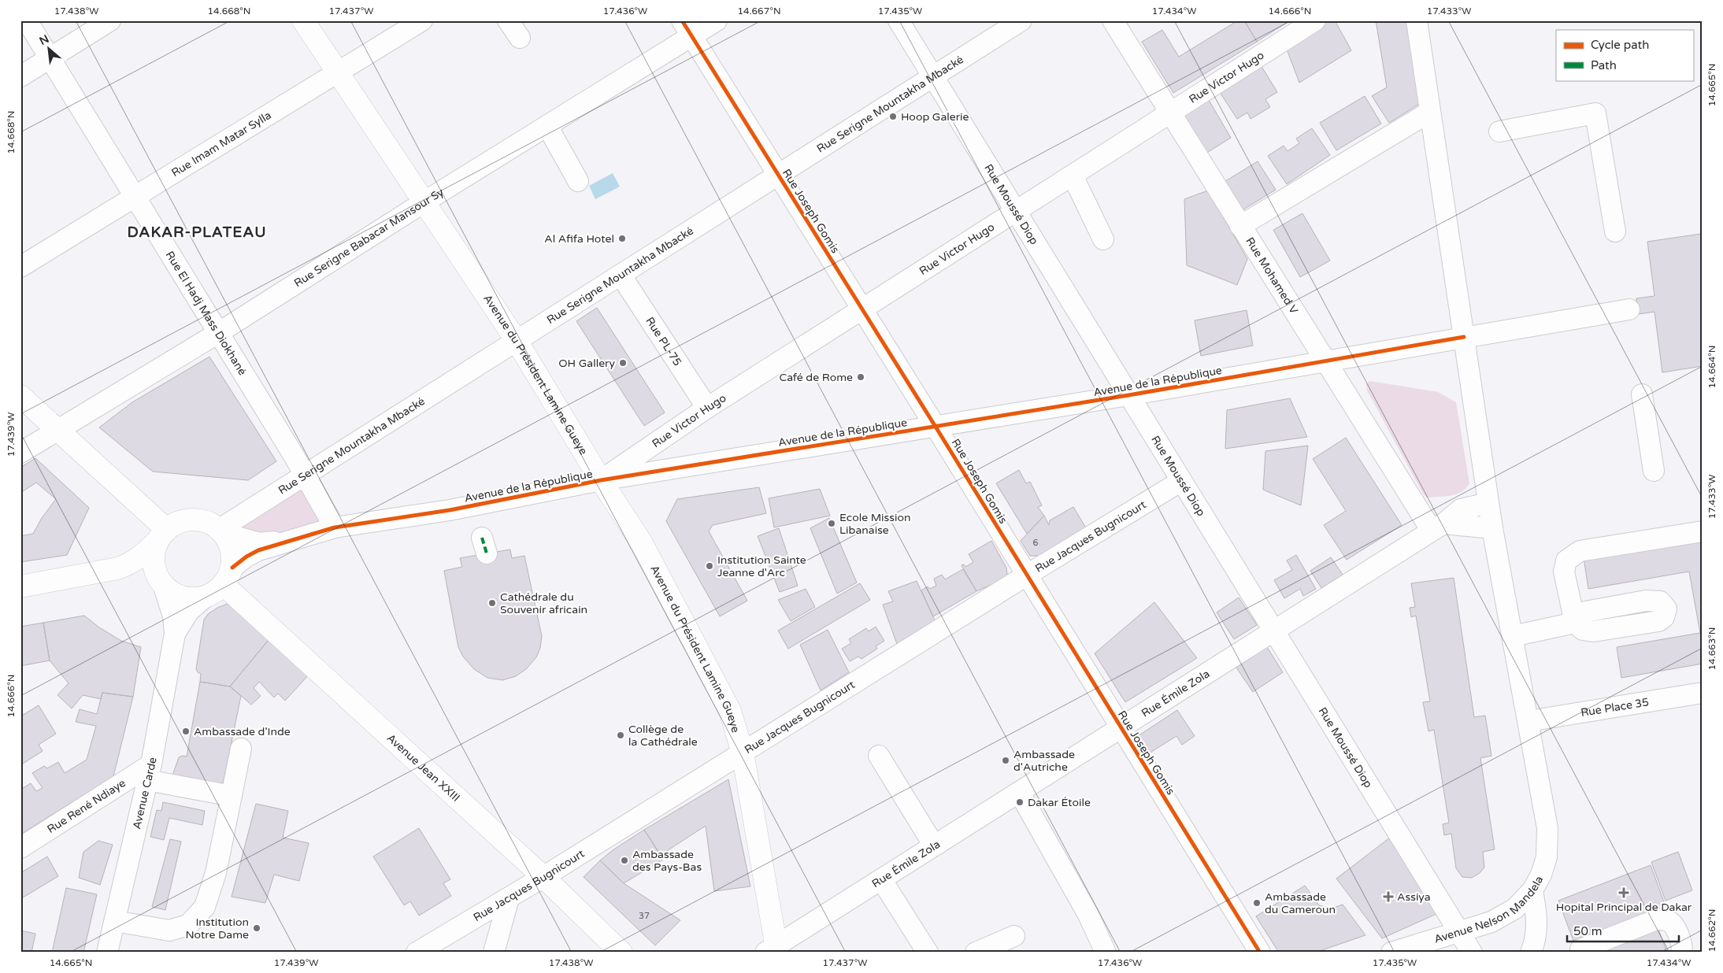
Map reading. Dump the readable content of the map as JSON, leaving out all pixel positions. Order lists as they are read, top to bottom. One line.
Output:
{"streets":{"main road":["Avenue du Président Lamine Gueye","Avenue Jean XXIII"],"street":["Rue Victor Hugo","Rue Serigne Mountakha Mbacké","Rue Imam Matar Sylla","Rue Moussé Diop","Rue Joseph Gomis","Rue Serigne Babacar Mansour Sy","Rue Mohamed V","Rue El Hadj Mass Diokhané","Rue PL-75","Avenue de la République","Rue Jacques Bugnicourt","Rue Émile Zola","Rue Place 35","Avenue Carde","Rue René Ndiaye","Avenue Nelson Mandela"]},"crossings":[["Rue Victor Hugo","Rue Moussé Diop"],["Rue Victor Hugo","Rue Joseph Gomis"],["Rue Victor Hugo","Rue Mohamed V"],["Rue Victor Hugo","Rue PL-75"],["Rue Victor Hugo","Avenue du Président Lamine Gueye"],["Rue Victor Hugo","Avenue de la République"],["Rue Serigne Mountakha Mbacké","Rue Moussé Diop"],["Rue Serigne Mountakha Mbacké","Rue Joseph Gomis"],["Rue Serigne Mountakha Mbacké","Rue El Hadj Mass Diokhané"],["Rue Serigne Mountakha Mbacké","Rue PL-75"],["Rue Serigne Mountakha Mbacké","Avenue du Président Lamine Gueye"],["Rue Serigne Mountakha Mbacké","Avenue de la République"],["Rue Serigne Mountakha Mbacké","Avenue Jean XXIII"],["Rue Serigne Mountakha Mbacké","Avenue Carde"],["Rue Imam Matar Sylla","Rue El Hadj Mass Diokhané"],["Rue Imam Matar Sylla","Avenue du Président Lamine Gueye"],["Rue Moussé Diop","Avenue de la République"],["Rue Moussé Diop","Rue Jacques Bugnicourt"],["Rue Moussé Diop","Rue Émile Zola"],["Rue Moussé Diop","Avenue Nelson Mandela"],["Rue Joseph Gomis","Rue Serigne Babacar Mansour Sy"],["Rue Joseph Gomis","Avenue de la République"],["Rue Joseph Gomis","Rue Jacques Bugnicourt"],["Rue Joseph Gomis","Rue Émile Zola"],["Rue Serigne Babacar Mansour Sy","Rue El Hadj Mass Diokhané"],["Rue Serigne Babacar Mansour Sy","Avenue du Président Lamine Gueye"],["Rue Mohamed V","Avenue de la République"],["Rue Mohamed V","Rue Émile Zola"],["Rue El Hadj Mass Diokhané","Avenue de la République"],["Avenue du Président Lamine Gueye","Avenue de la République"],["Avenue du Président Lamine Gueye","Rue Jacques Bugnicourt"],["Avenue du Président Lamine Gueye","Rue Émile Zola"],["Avenue de la République","Avenue Jean XXIII"],["Avenue de la République","Avenue Carde"],["Avenue de la République","Avenue Nelson Mandela"],["Rue Jacques Bugnicourt","Avenue Jean XXIII"],["Rue Émile Zola","Avenue Nelson Mandela"],["Rue Place 35","Avenue Nelson Mandela"],["Avenue Jean XXIII","Avenue Carde"],["Avenue Carde","Rue René Ndiaye"]],"districts":["DAKAR-PLATEAU"],"places":{"other":["Hoop Galerie","Al Afifa Hotel","OH Gallery","Café de Rome","Ecole Mission Libanaise","Institution Sainte Jeanne d'Arc","Cathédrale du Souvenir africain","Ambassade d'Inde","Collège de la Cathédrale","Ambassade d'Autriche","Dakar Étoile","Ambassade des Pays-Bas","Ambassade du Cameroun","Institution Notre Dame"],"health":["Hopital Principal de Dakar","Assiya"]},"house_numbers":["6","37"],"legend":["Cycle path","Path"],"scale_bar":"50 m","north":"top left","coordinates":["17.438°W","14.668°N","17.437°W","17.436°W","14.667°N","17.435°W","17.434°W","14.666°N","17.433°W","14.665°N","14.664°N","17.439°W","14.663°N","14.662°N"]}
